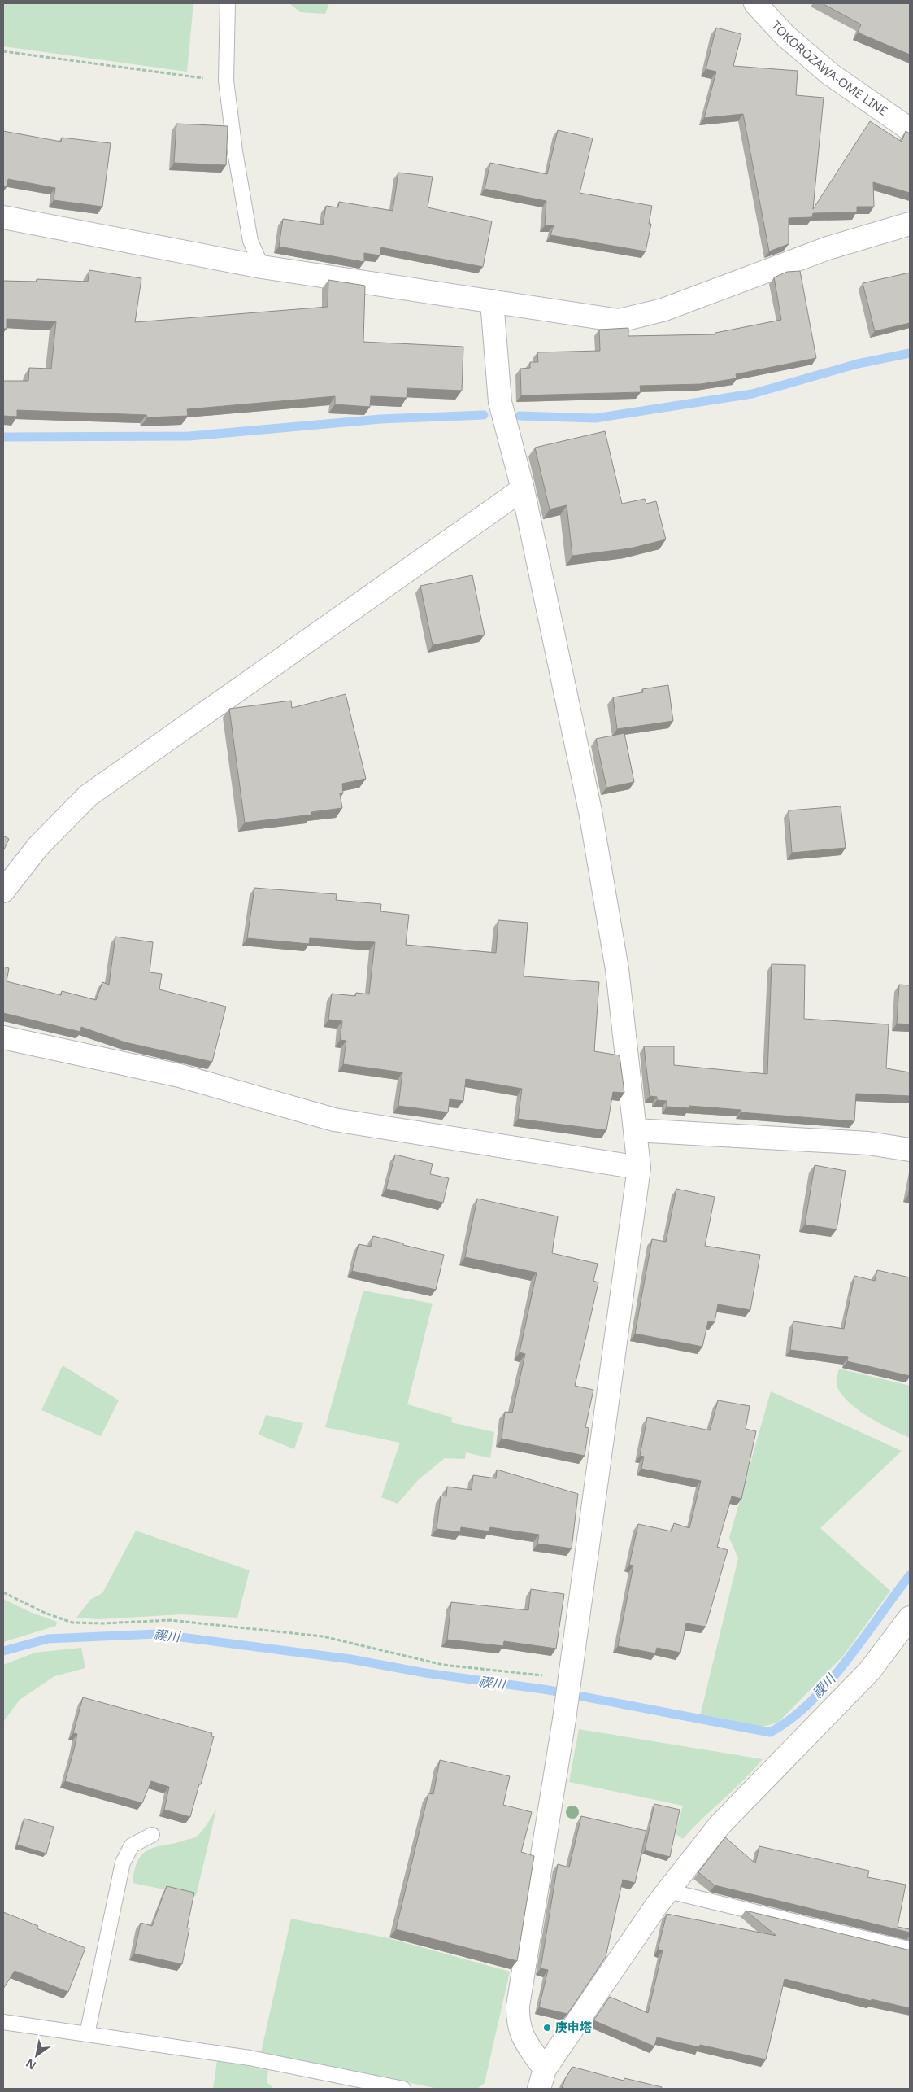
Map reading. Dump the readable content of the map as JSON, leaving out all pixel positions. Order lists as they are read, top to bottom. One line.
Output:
{"streets":{"street":["TOKOROZAWA-OME LINE"]},"water":["禊川"],"places":["庚申塔"],"north":"bottom left"}
